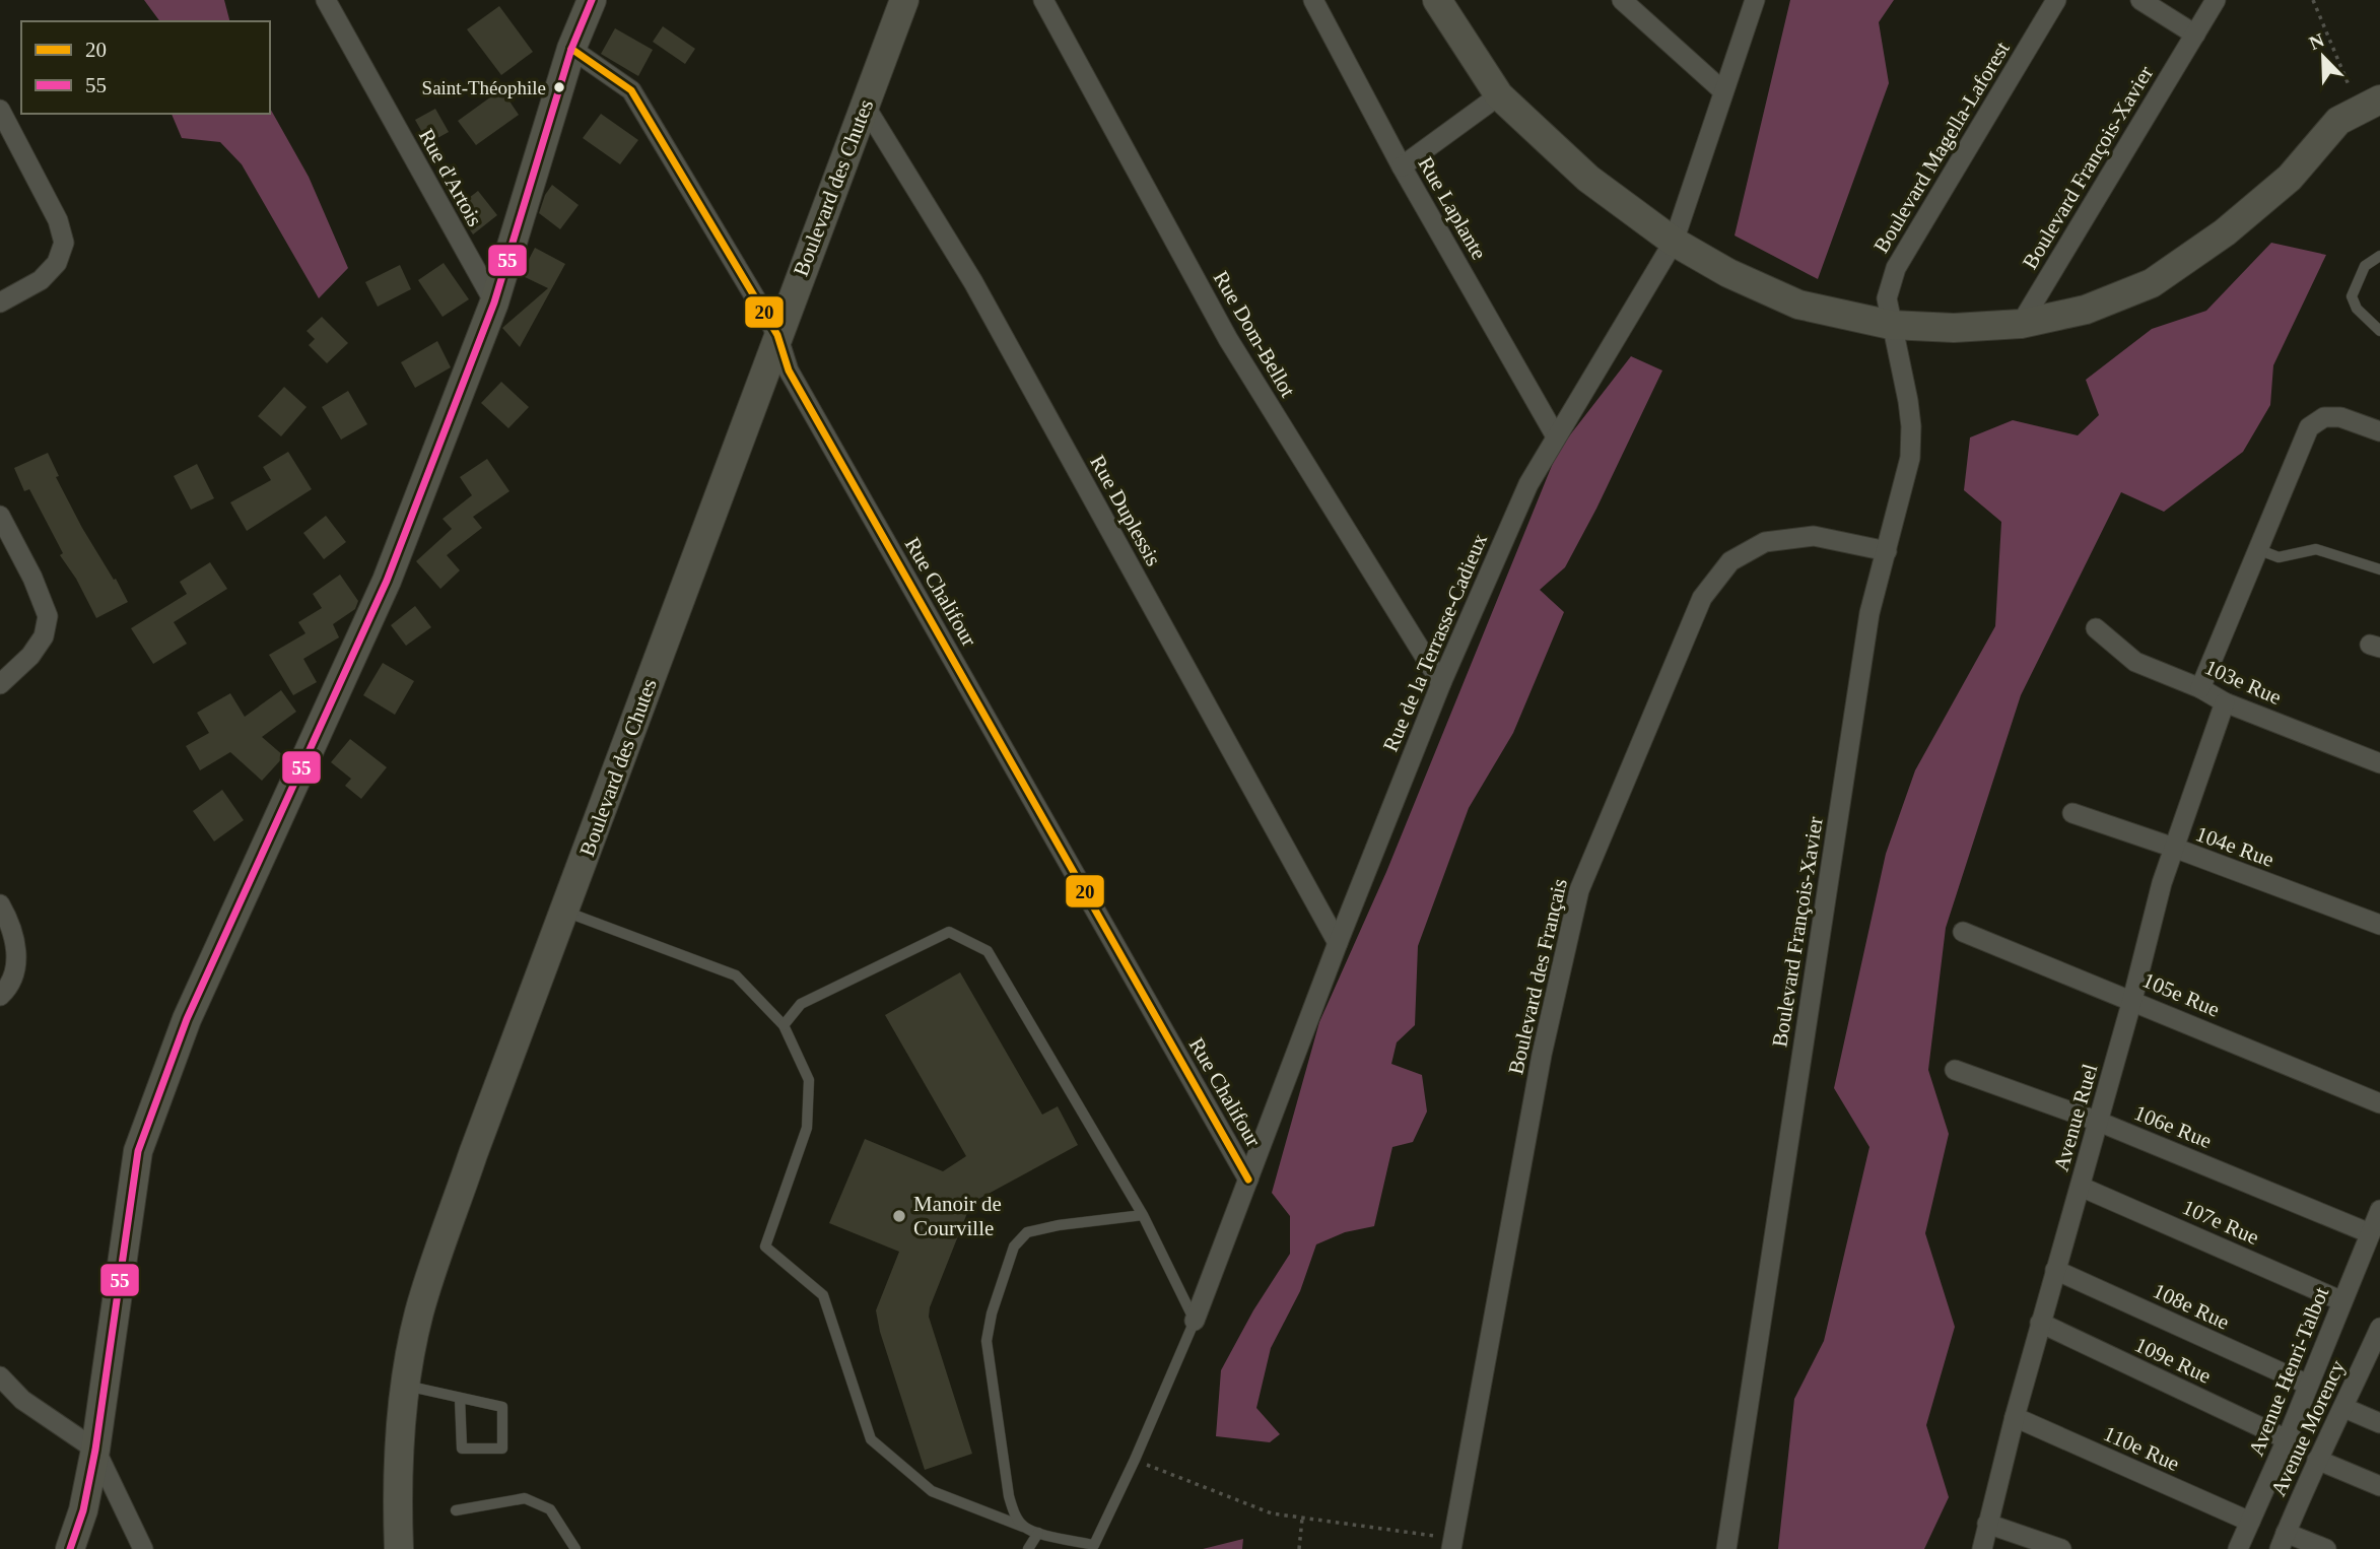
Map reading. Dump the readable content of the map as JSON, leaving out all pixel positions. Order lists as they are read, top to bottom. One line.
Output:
{"streets":{"street":["Boulevard Magella-Laforest","Boulevard François-Xavier","Rue d'Artois","Boulevard des Chutes","Rue Laplante","Rue Dom-Bellot","Rue Duplessis","Rue Chalifour","Rue de la Terrasse-Cadieux","103e Rue","104e Rue","Boulevard des Français","105e Rue","Avenue Ruel","106e Rue","107e Rue","108e Rue","109e Rue","Avenue Henri-Talbot","Avenue Morency","110e Rue"]},"crossings":[["Boulevard Magella-Laforest","Boulevard François-Xavier"],["Boulevard François-Xavier","Boulevard des Français"],["Boulevard des Chutes","Rue Duplessis"],["Boulevard des Chutes","Rue Chalifour"],["Rue Laplante","Rue de la Terrasse-Cadieux"],["Rue Dom-Bellot","Rue de la Terrasse-Cadieux"],["Rue Duplessis","Rue de la Terrasse-Cadieux"],["Rue Chalifour","Rue de la Terrasse-Cadieux"],["103e Rue","Avenue Ruel"],["104e Rue","Avenue Ruel"],["105e Rue","Avenue Ruel"],["Avenue Ruel","106e Rue"],["Avenue Ruel","107e Rue"],["Avenue Ruel","108e Rue"],["Avenue Ruel","109e Rue"],["Avenue Ruel","110e Rue"],["106e Rue","Avenue Henri-Talbot"],["107e Rue","Avenue Henri-Talbot"],["108e Rue","Avenue Henri-Talbot"],["109e Rue","Avenue Henri-Talbot"],["Avenue Henri-Talbot","110e Rue"]],"places":["Saint-Théophile","Manoir de Courville"],"lines":["transit line 55","transit line 20"],"legend":["20","55"],"north":"top left"}
